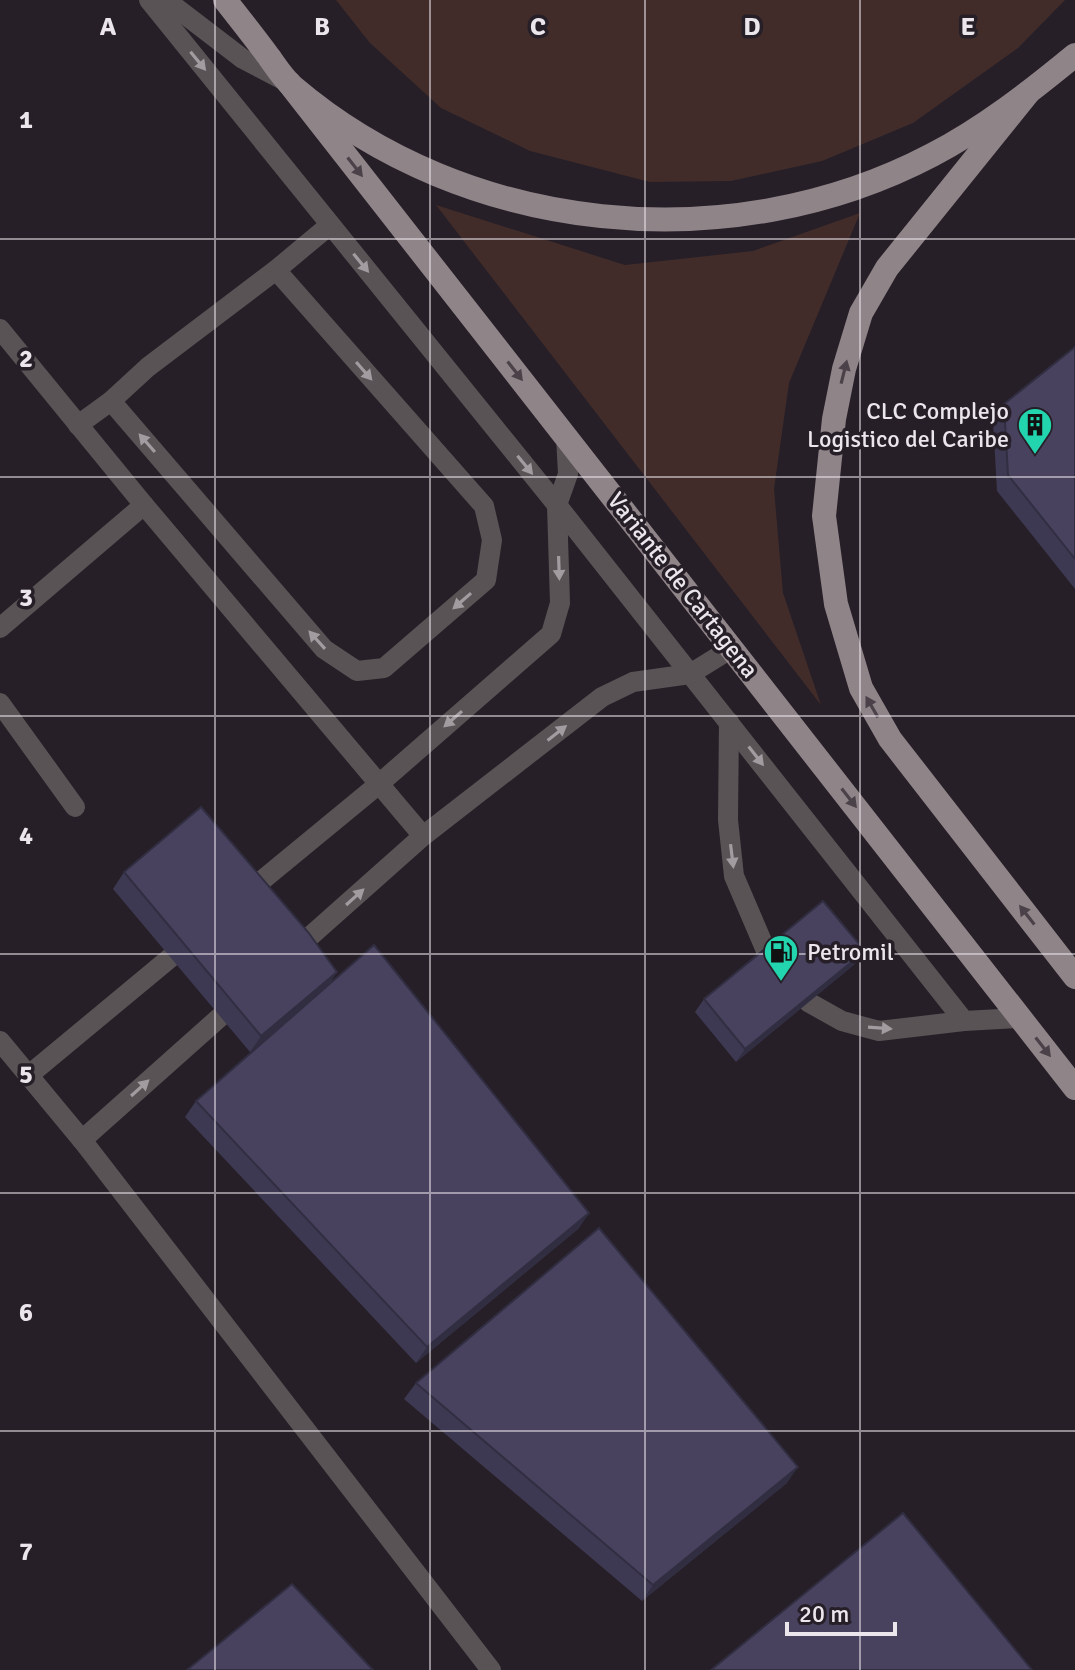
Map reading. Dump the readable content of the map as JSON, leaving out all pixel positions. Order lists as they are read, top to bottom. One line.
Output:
{"streets":{"main road":["Variante de Cartagena"]},"one_way":["Variante de Cartagena"],"places":{"building":["CLC Complejo Logistico del Caribe"],"fuel station":["Petromil"]},"scale_bar":"20 m","grid":{"columns":["A","B","C","D","E"],"rows":["1","2","3","4","5","6","7"]}}
